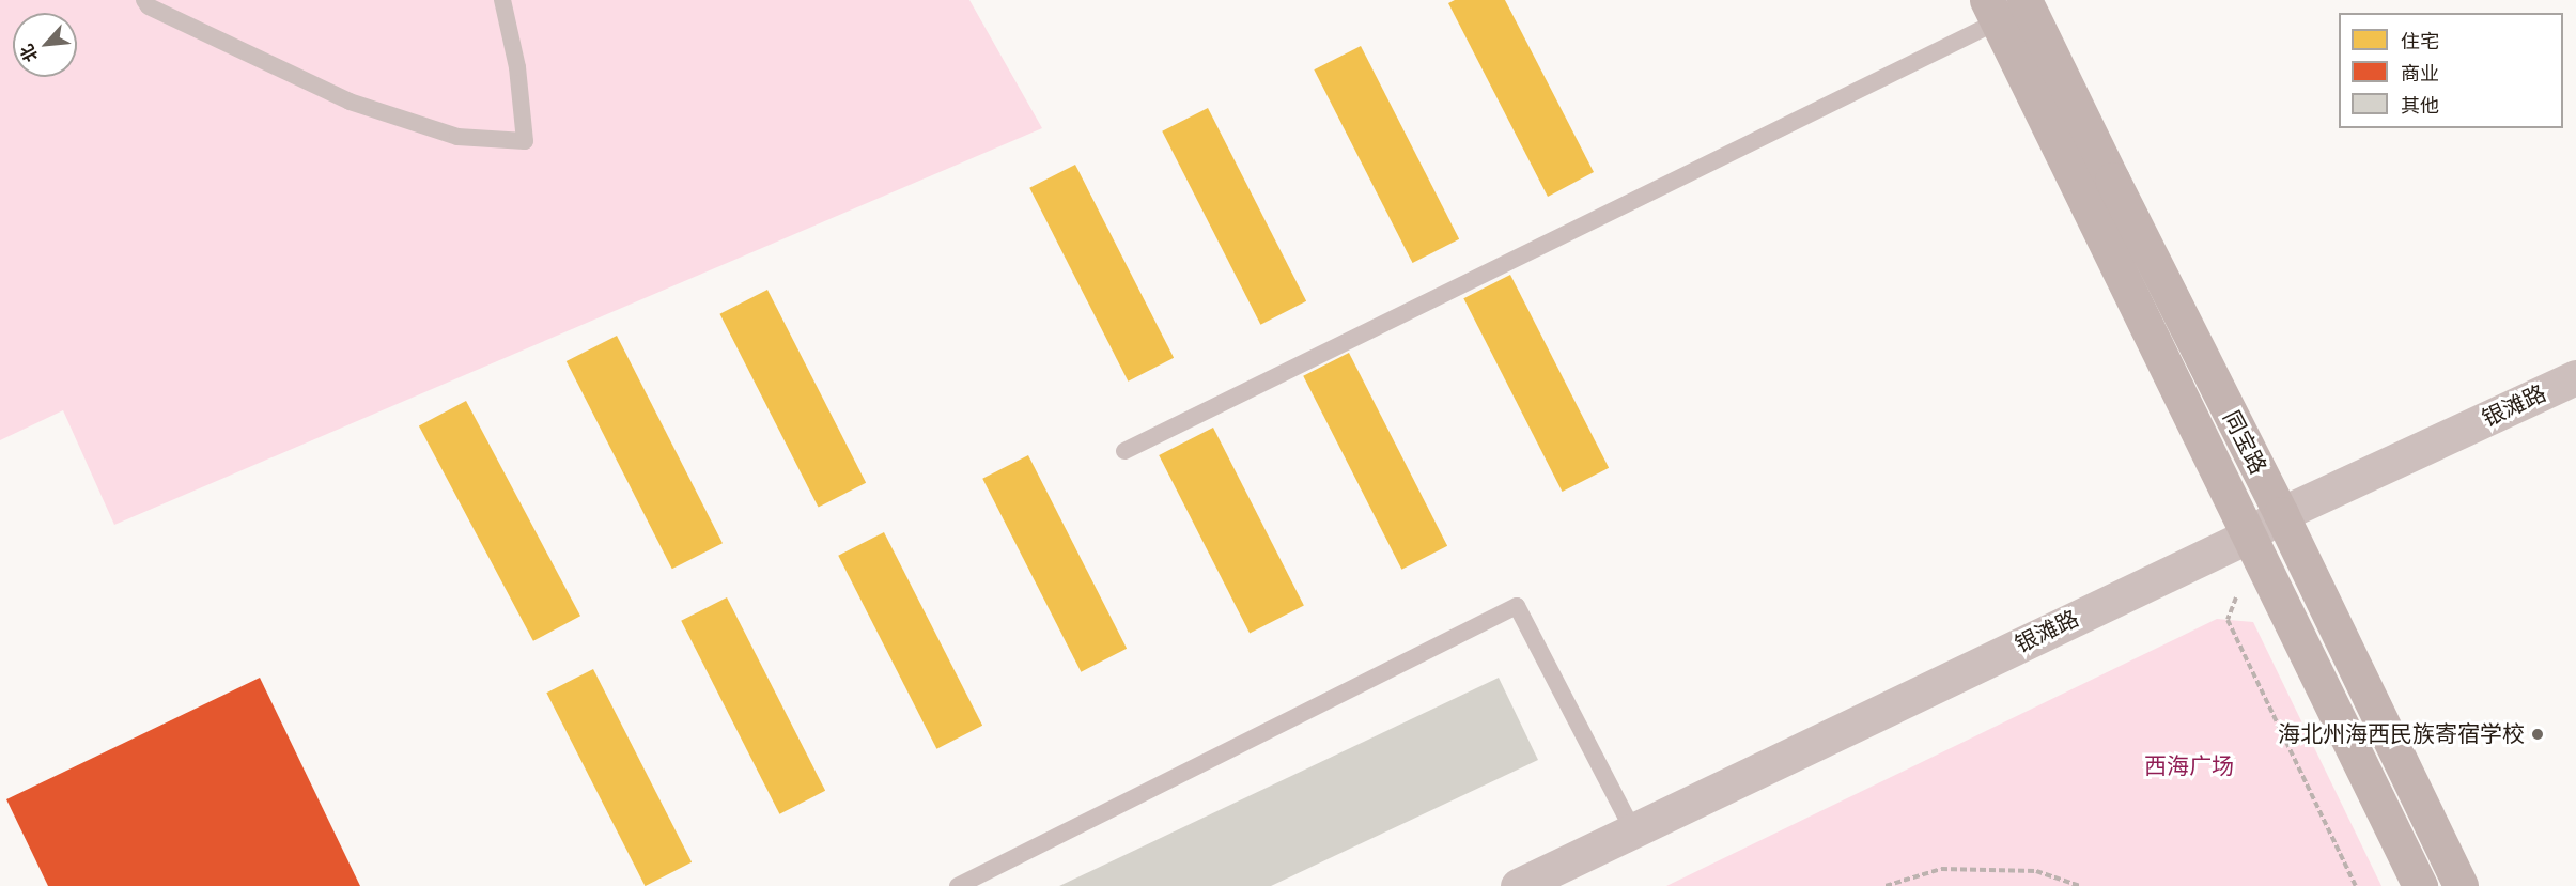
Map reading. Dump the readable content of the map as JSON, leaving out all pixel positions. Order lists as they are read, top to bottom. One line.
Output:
{"streets":{"main road":["同宝路"],"street":["银滩路"]},"crossings":[["银滩路","同宝路"]],"parks":["西海广场"],"places":["海北州海西民族寄宿学校"],"legend":["住宅","商业","其他"],"north":"bottom left"}
